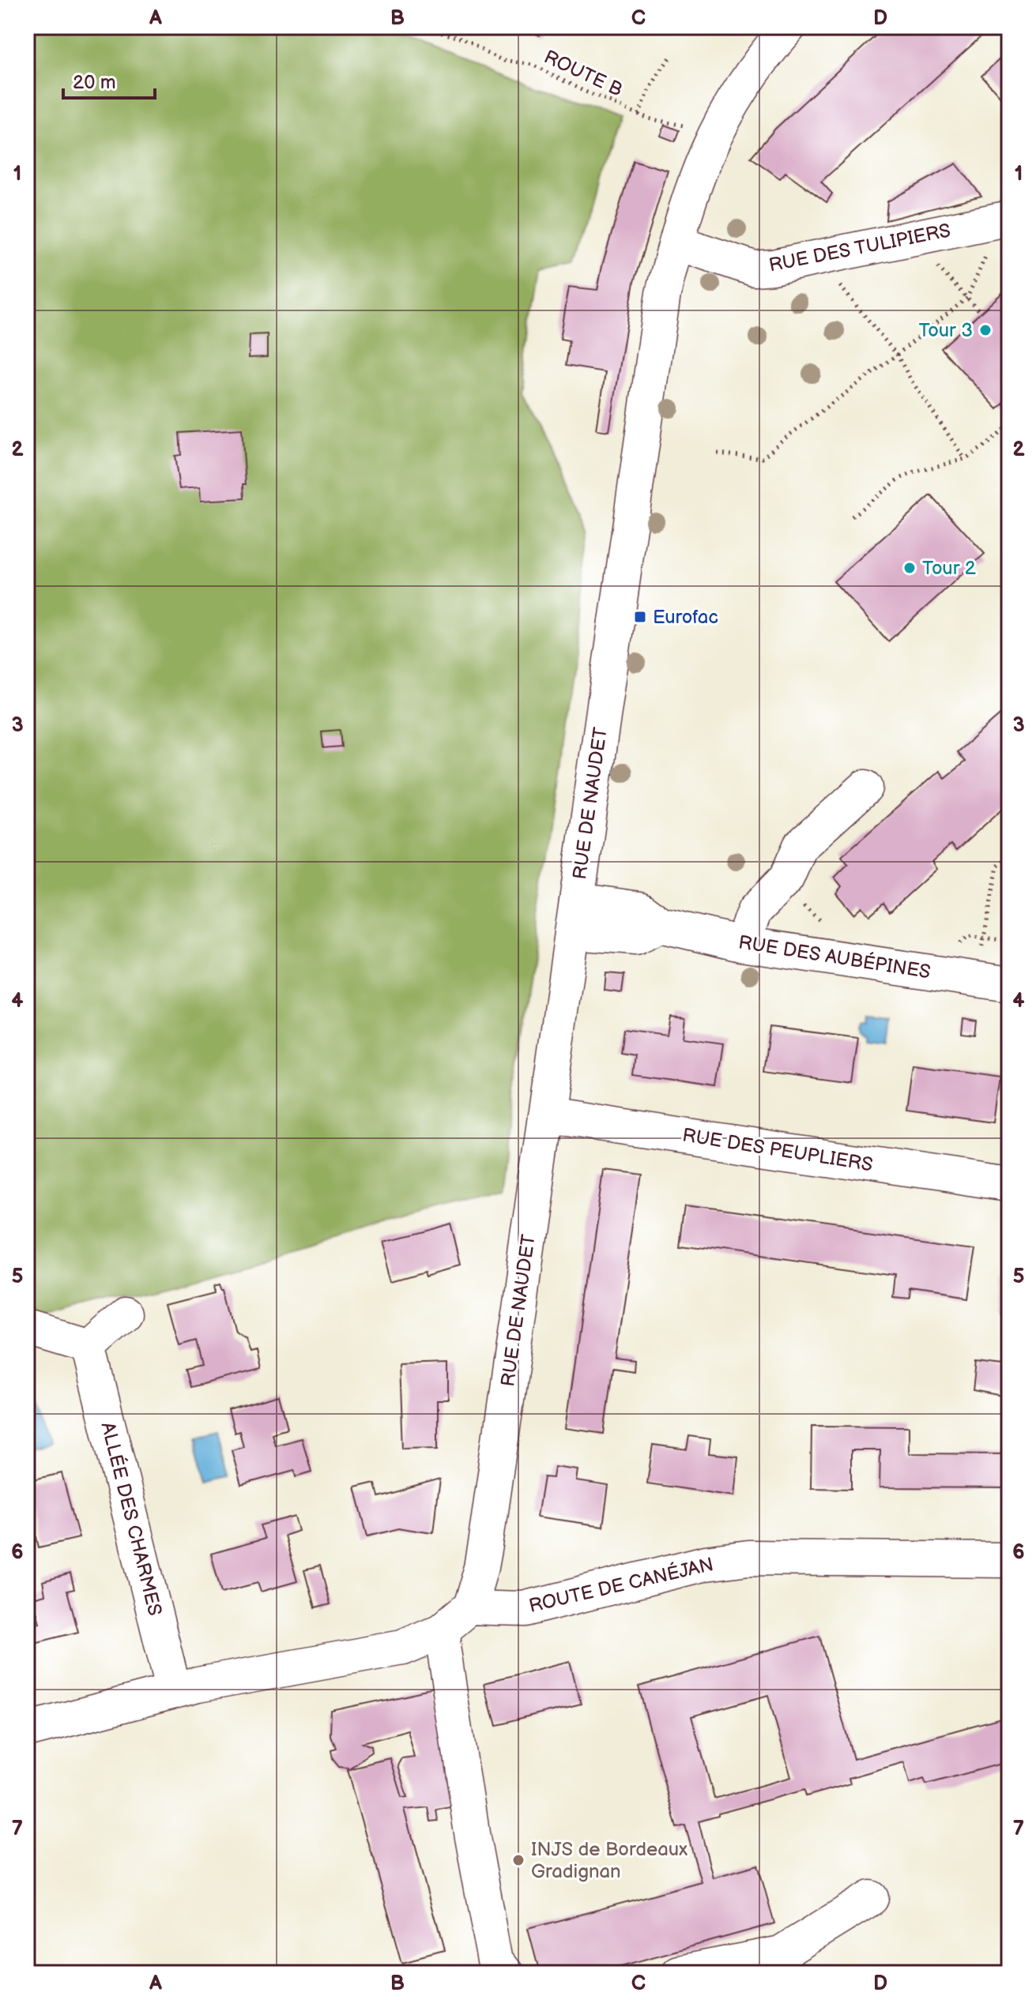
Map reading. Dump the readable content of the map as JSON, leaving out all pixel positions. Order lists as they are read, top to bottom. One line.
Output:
{"streets":{"street":["RUE DES TULIPIERS","RUE DE NAUDET","RUE DES AUBÉPINES","RUE DES PEUPLIERS","ALLÉE DES CHARMES","ROUTE DE CANÉJAN"],"path":["ROUTE B"]},"crossings":[["RUE DES TULIPIERS","RUE DE NAUDET"],["RUE DE NAUDET","RUE DES AUBÉPINES"],["RUE DE NAUDET","RUE DES PEUPLIERS"],["RUE DE NAUDET","ROUTE DE CANÉJAN"]],"places":{"other":["Tour 3","Tour 2","INJS de Bordeaux Gradignan"],"transit":["Eurofac"]},"scale_bar":"20 m","grid":{"columns":["A","B","C","D"],"rows":["1","2","3","4","5","6","7"]}}
